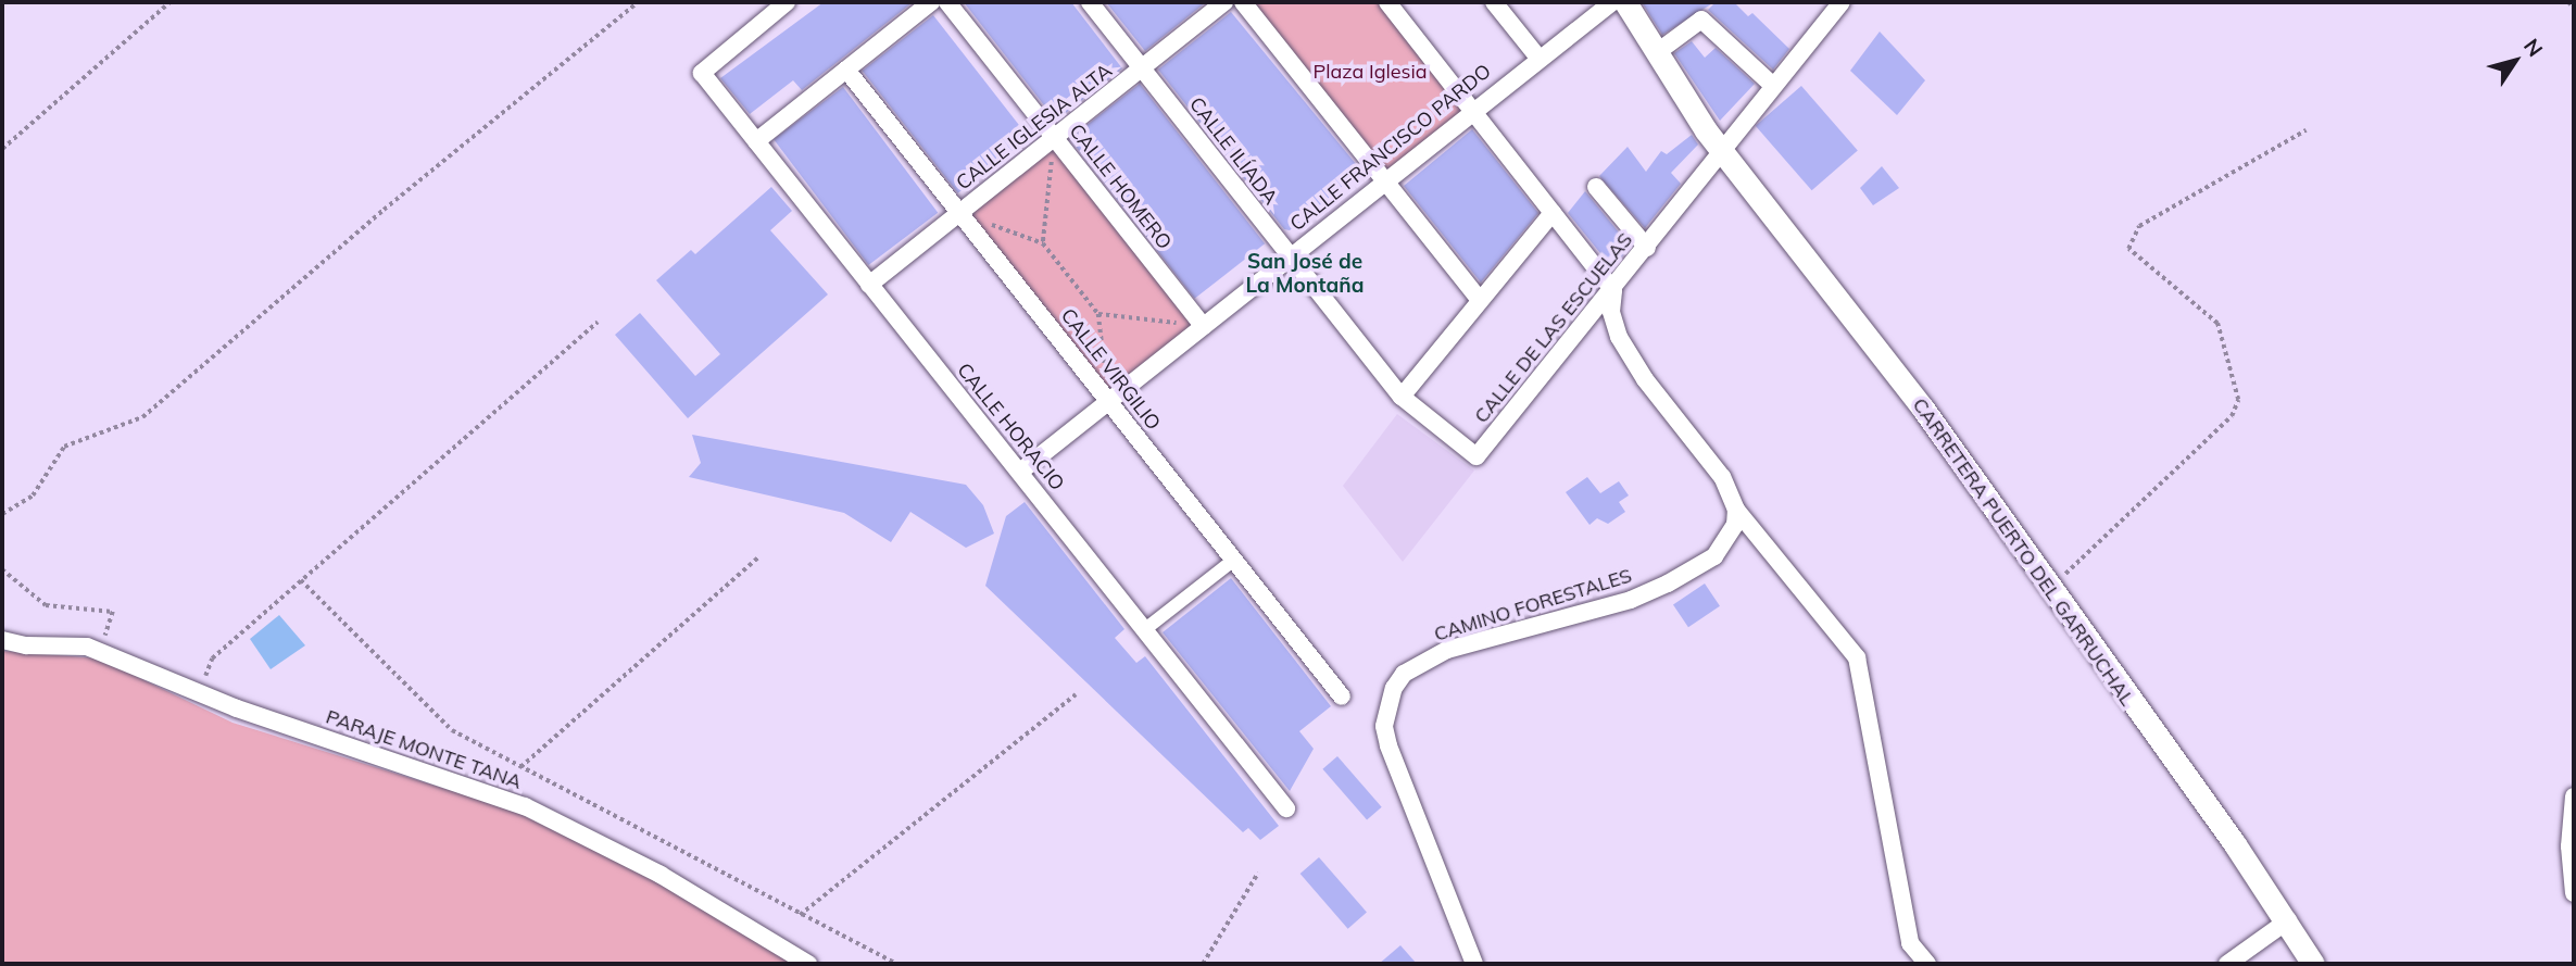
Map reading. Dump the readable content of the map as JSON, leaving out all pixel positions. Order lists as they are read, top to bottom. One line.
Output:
{"streets":{"main road":["CARRETERA PUERTO DEL GARRUCHAL"],"street":["CALLE IGLESIA ALTA","CALLE FRANCISCO PARDO","CALLE ILÍADA","CALLE HOMERO","CALLE DE LAS ESCUELAS","CALLE VIRGILIO","CALLE HORACIO","CAMINO FORESTALES","PARAJE MONTE TANA"]},"crossings":[["CALLE IGLESIA ALTA","CALLE ILÍADA"],["CALLE IGLESIA ALTA","CALLE HOMERO"],["CALLE IGLESIA ALTA","CALLE VIRGILIO"],["CALLE IGLESIA ALTA","CALLE HORACIO"],["CALLE FRANCISCO PARDO","CALLE ILÍADA"],["CALLE FRANCISCO PARDO","CALLE HOMERO"],["CALLE FRANCISCO PARDO","CALLE VIRGILIO"],["CALLE FRANCISCO PARDO","CALLE HORACIO"],["CALLE ILÍADA","CALLE DE LAS ESCUELAS"],["CALLE DE LAS ESCUELAS","CARRETERA PUERTO DEL GARRUCHAL"]],"districts":["San José de La Montaña"],"parks":["Plaza Iglesia"],"north":"top right"}
